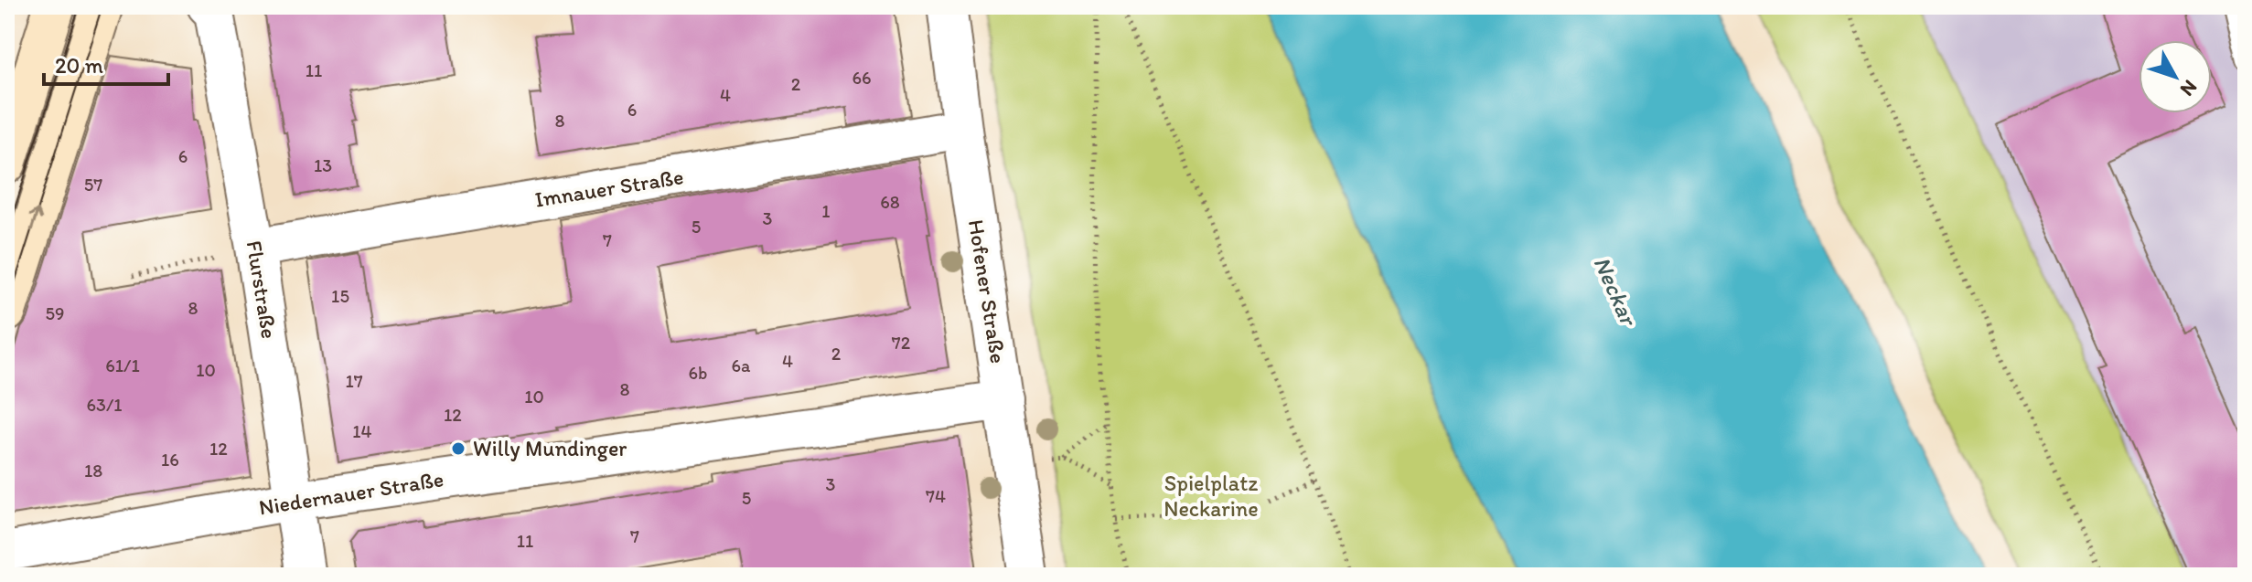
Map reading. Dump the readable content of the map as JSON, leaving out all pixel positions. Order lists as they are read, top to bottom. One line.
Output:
{"streets":{"street":["Imnauer Straße","Flurstraße","Hofener Straße","Niedernauer Straße"]},"crossings":[["Imnauer Straße","Flurstraße"],["Imnauer Straße","Hofener Straße"],["Flurstraße","Niedernauer Straße"],["Hofener Straße","Niedernauer Straße"]],"water":["Neckar"],"parks":["Spielplatz Neckarine"],"places":["Willy Mundinger"],"house_numbers":["11","66","2","4","6","8","6","13","57","68","1","3","5","7","15","8","59","72","2","4","61/1","6a","10","6b","17","8","10","63/1","12","14","12","16","18","3","74","5","7","11"],"scale_bar":"20 m","north":"bottom right"}
